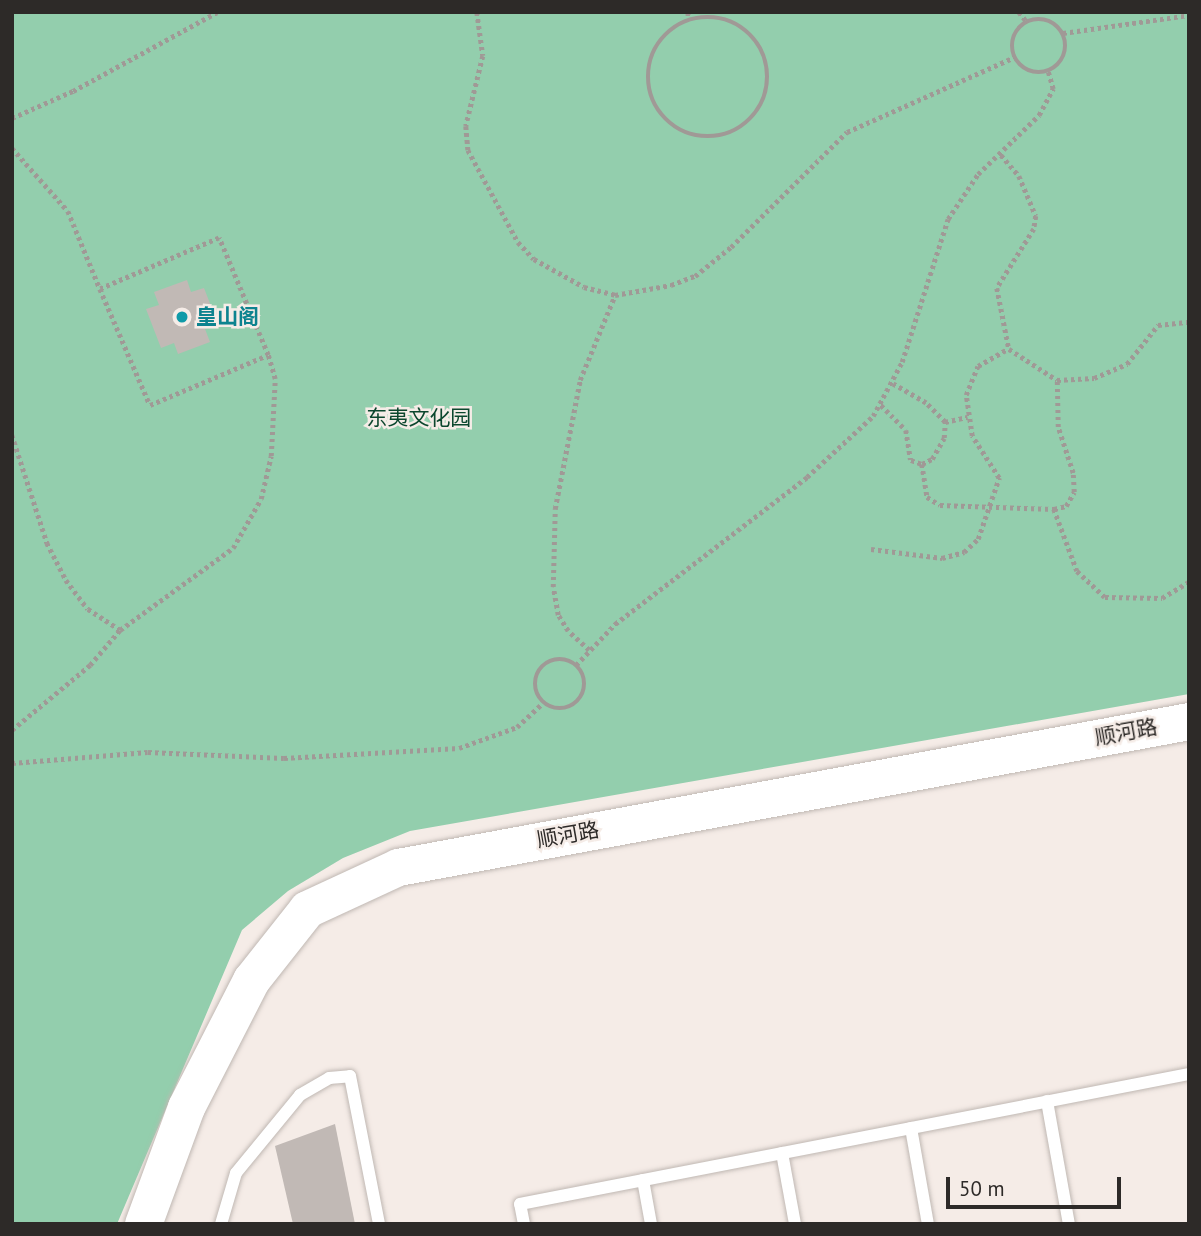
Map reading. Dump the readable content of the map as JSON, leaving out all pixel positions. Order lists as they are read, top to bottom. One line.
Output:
{"streets":{"street":["顺河路"]},"parks":["东夷文化园"],"places":["皇山阁"],"scale_bar":"50 m"}
